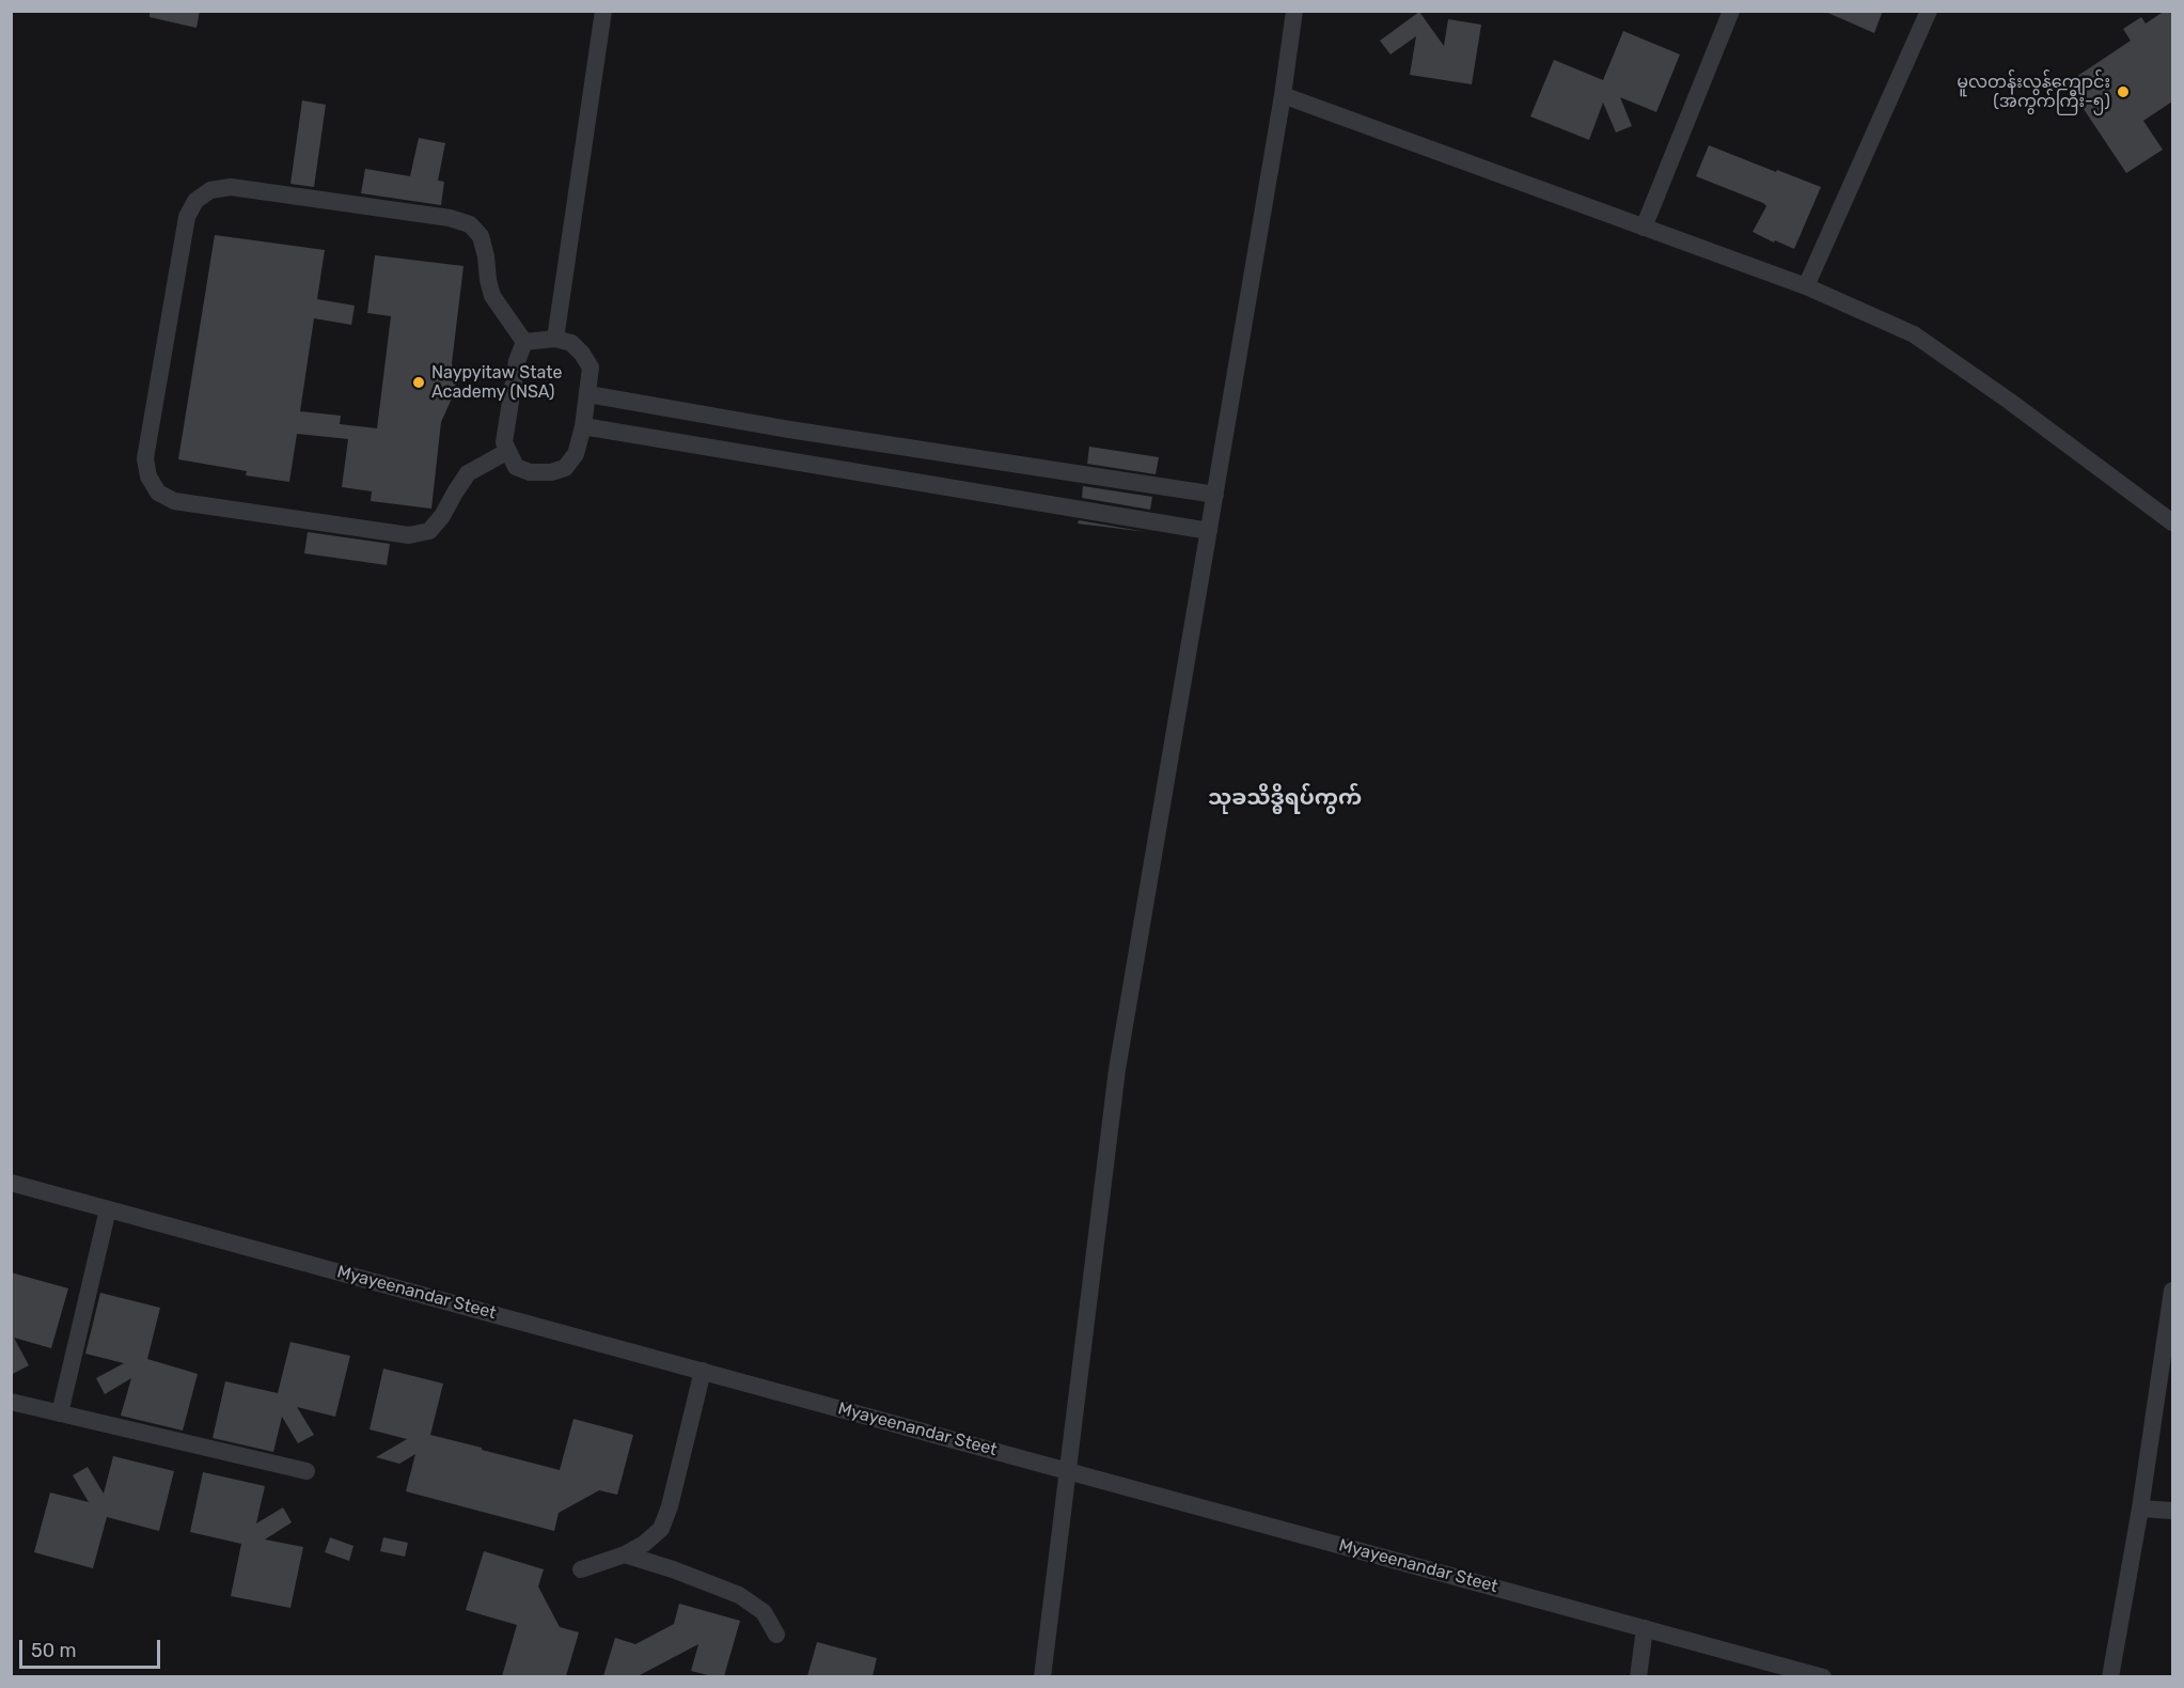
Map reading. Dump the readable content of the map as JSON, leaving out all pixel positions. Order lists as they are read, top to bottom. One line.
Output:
{"streets":{"street":["Myayeenandar Steet"]},"districts":["သုခသိဒ္ဓိရပ်ကွက်"],"places":["မူလတန်းလွန်ကျောင်း (အကွက်ကြီး-၅)","Naypyitaw State Academy (NSA)"],"scale_bar":"50 m"}
